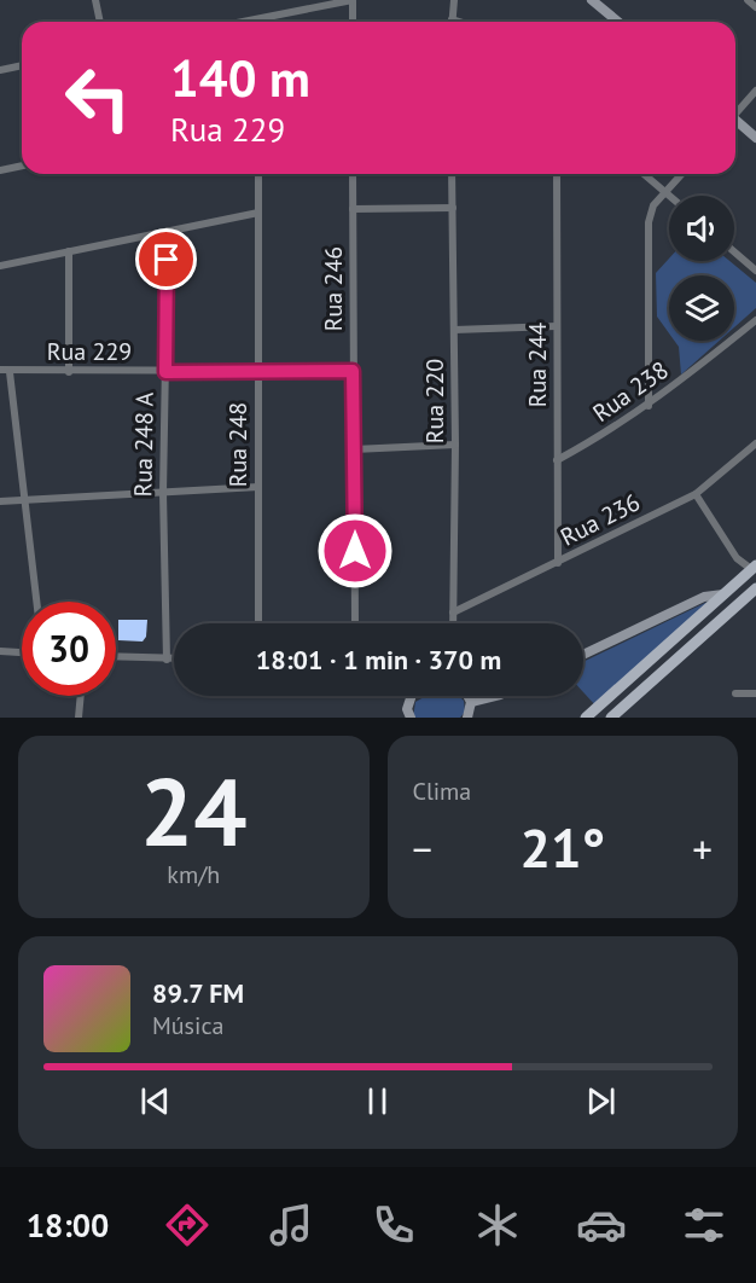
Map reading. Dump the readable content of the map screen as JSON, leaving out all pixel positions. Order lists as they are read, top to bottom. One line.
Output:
{"streets":{"street":["Rua 246","Rua 229","Rua 244","Rua 238","Rua 220","Rua 248 A","Rua 248","Rua 236"]},"crossings":[["Rua 246","Rua 229"],["Rua 229","Rua 248 A"],["Rua 229","Rua 248"],["Rua 244","Rua 238"],["Rua 244","Rua 236"],["Rua 220","Rua 236"]],"page":{"turn":["140 m","Rua 229"],"limit":"30","trip":"18:01 · 1 min · 370 m","tile":[["24","km/h"],"Clima"],"heat":["−","21°","+"],"song":["89.7 FM","Música"],"tabs":"18:00"}}
